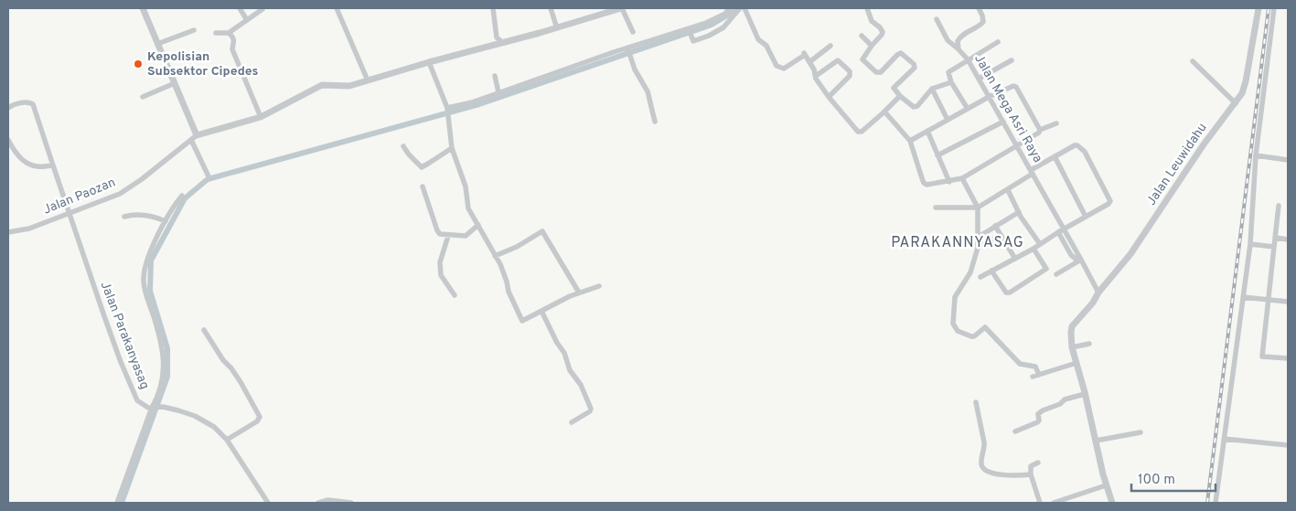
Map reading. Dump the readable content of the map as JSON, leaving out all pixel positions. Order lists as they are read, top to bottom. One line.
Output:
{"streets":{"street":["Jalan Mega Asri Raya","Jalan Leuwidahu","Jalan Paozan","Jalan Parakanyasag"]},"crossings":[["Jalan Mega Asri Raya","Jalan Leuwidahu"],["Jalan Paozan","Jalan Parakanyasag"]],"districts":["PARAKANNYASAG"],"places":["Kepolisian Subsektor Cipedes"],"scale_bar":"100 m"}
